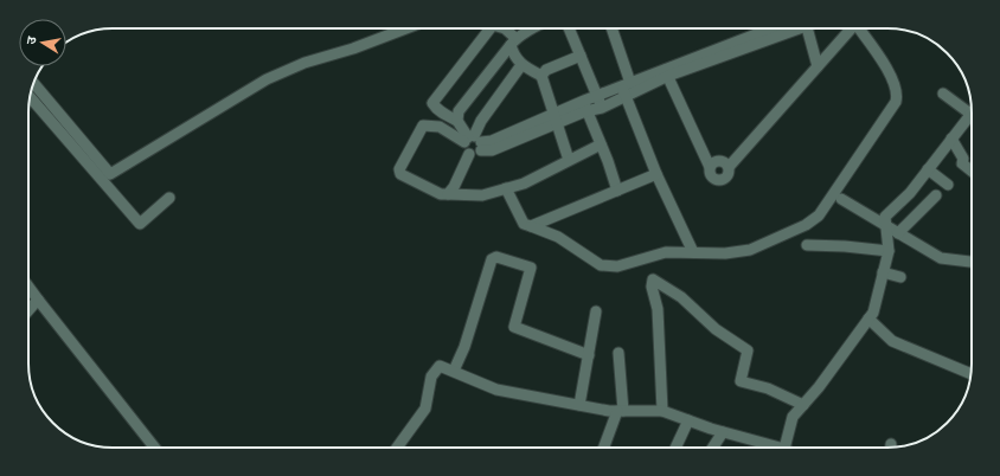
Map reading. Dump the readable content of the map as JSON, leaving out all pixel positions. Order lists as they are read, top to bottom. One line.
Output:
{"north":"left"}
